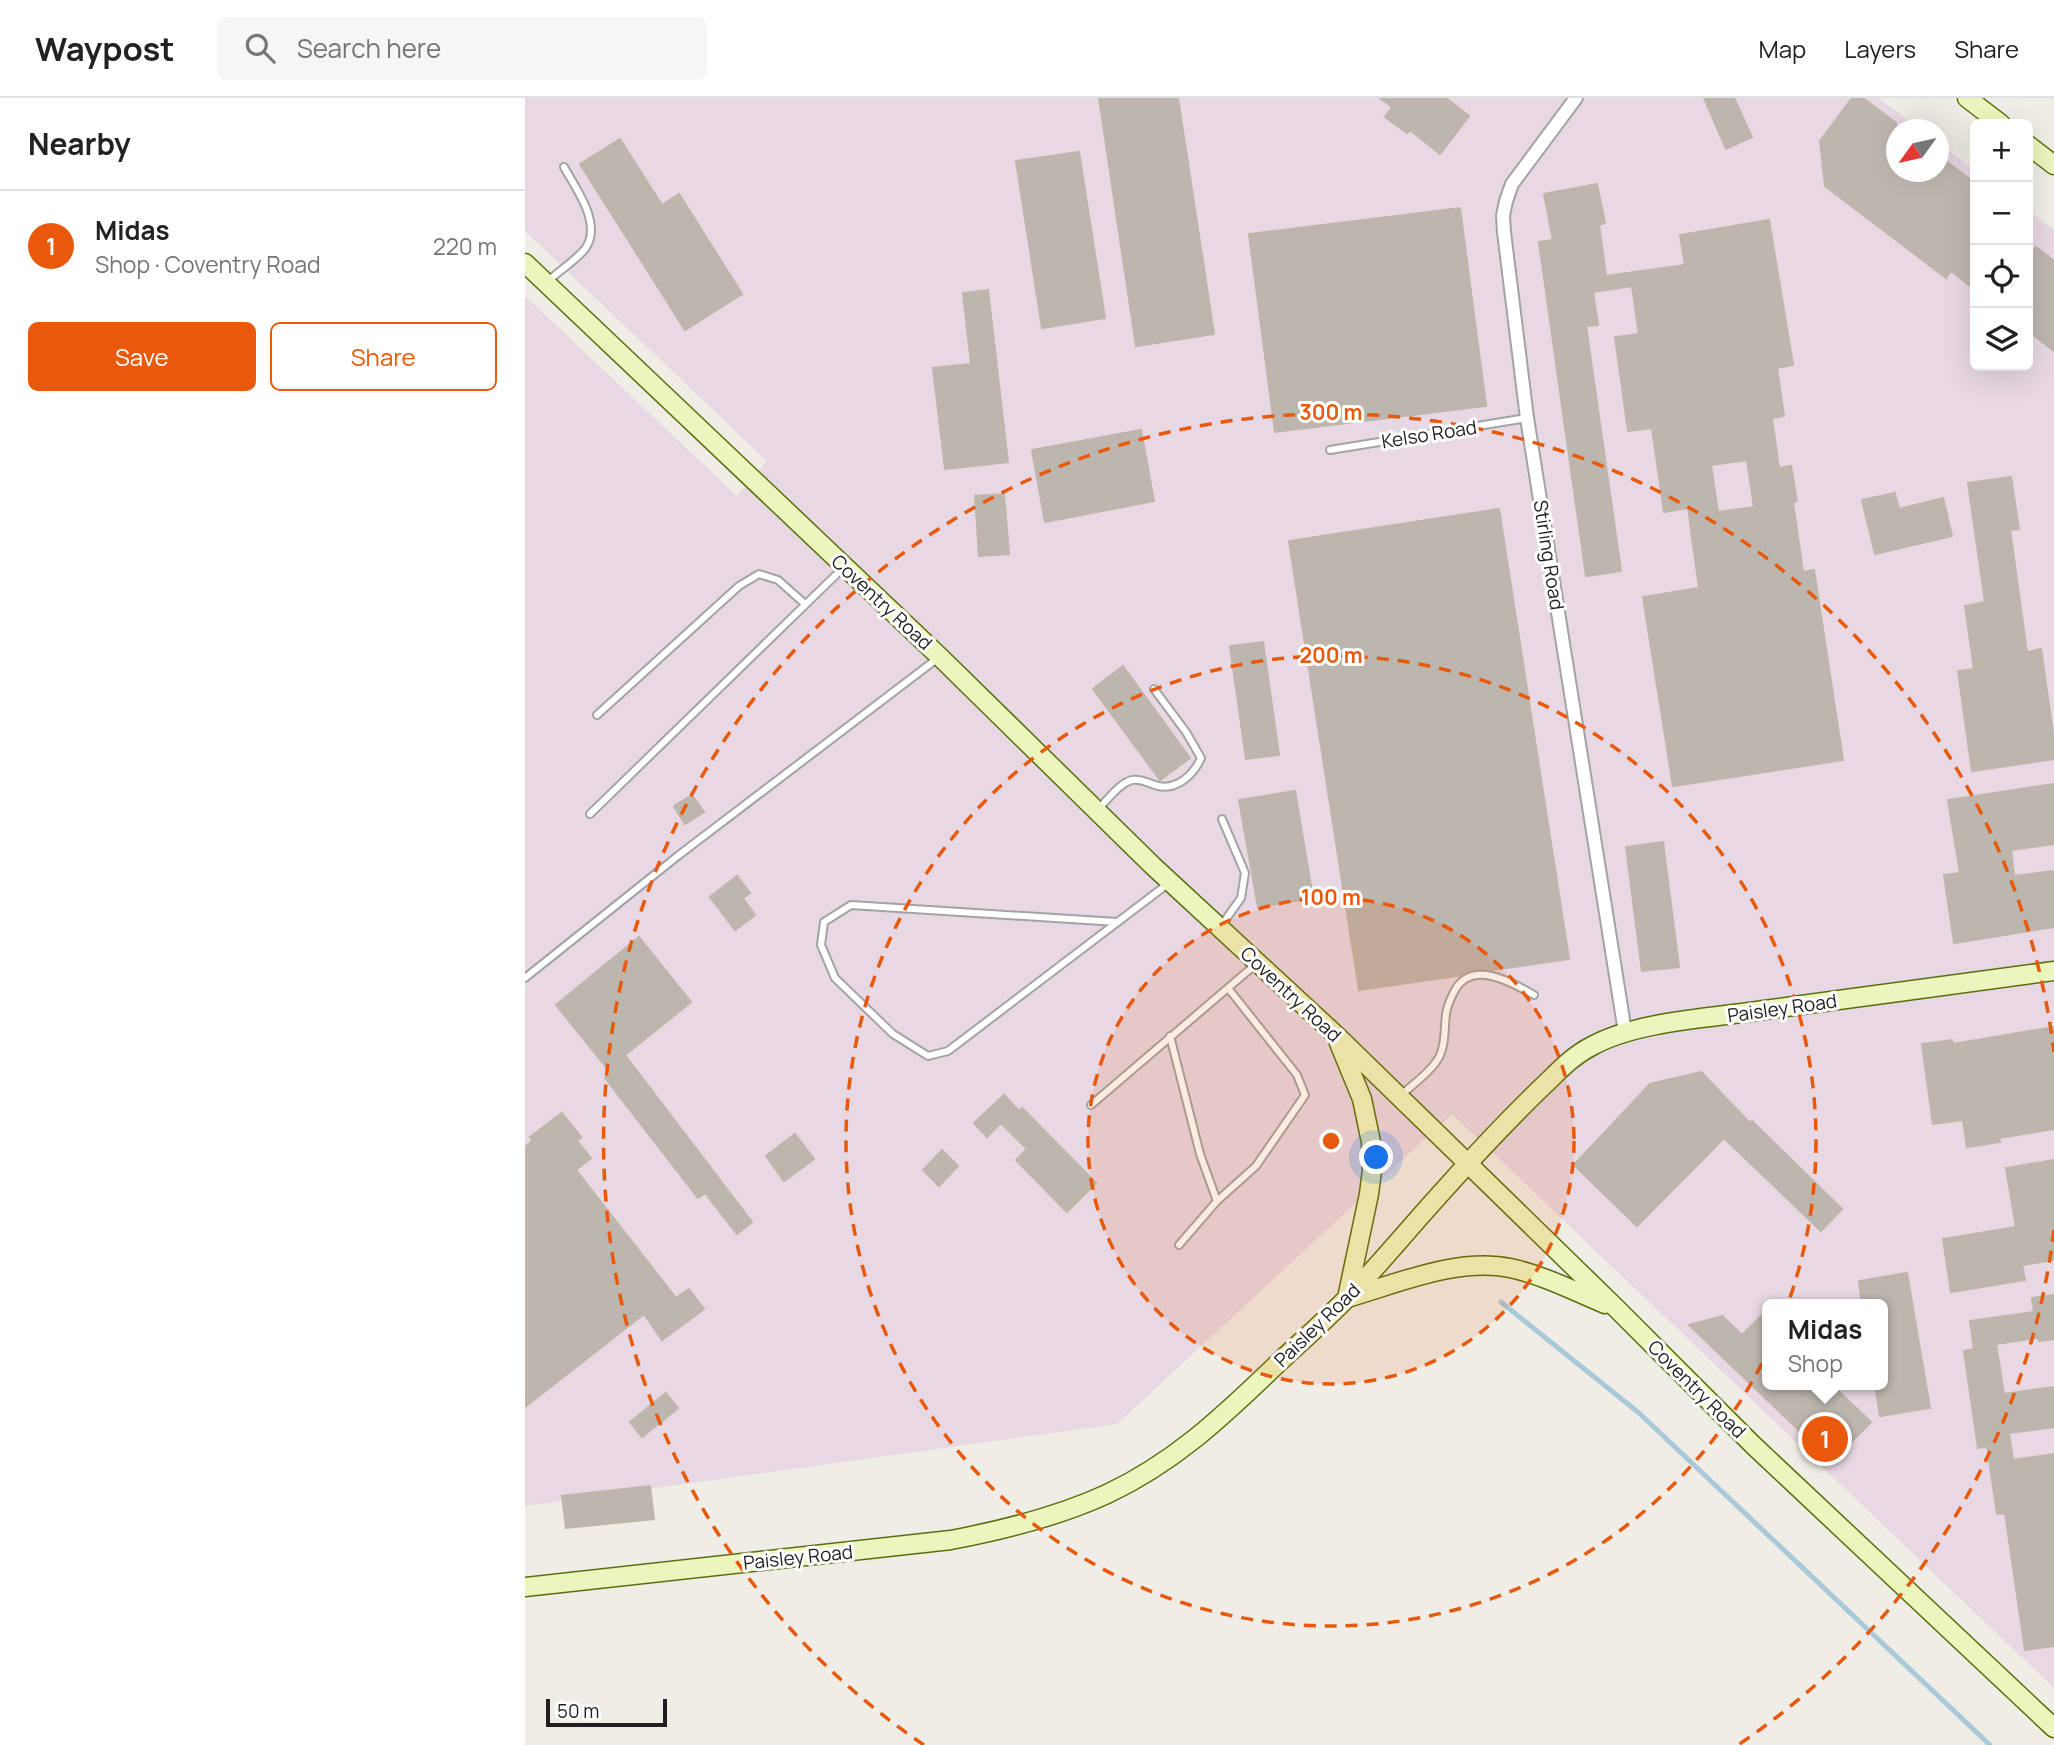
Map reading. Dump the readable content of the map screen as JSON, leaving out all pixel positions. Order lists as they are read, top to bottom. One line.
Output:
{"streets":{"main road":["Coventry Road","Paisley Road"],"street":["Stirling Road"],"lane":["Kelso Road"]},"crossings":[["Kelso Road","Stirling Road"],["Stirling Road","Paisley Road"],["Coventry Road","Paisley Road"]],"scale_bar":"50 m","north":"bottom left","page":{"header":"Waypost","search":"Search here","nav":["Map","Layers","Share"],"heading":"Nearby","map_buttons":["+","−"],"list":[{"mark":"1","name":"Midas","note":"Shop · Coventry Road","value":"220 m"}],"buttons":["Save","Share"],"popup":["Midas","Shop"],"pins":"1","scale":"50 m"},"rings":["300 m","200 m","100 m"]}
